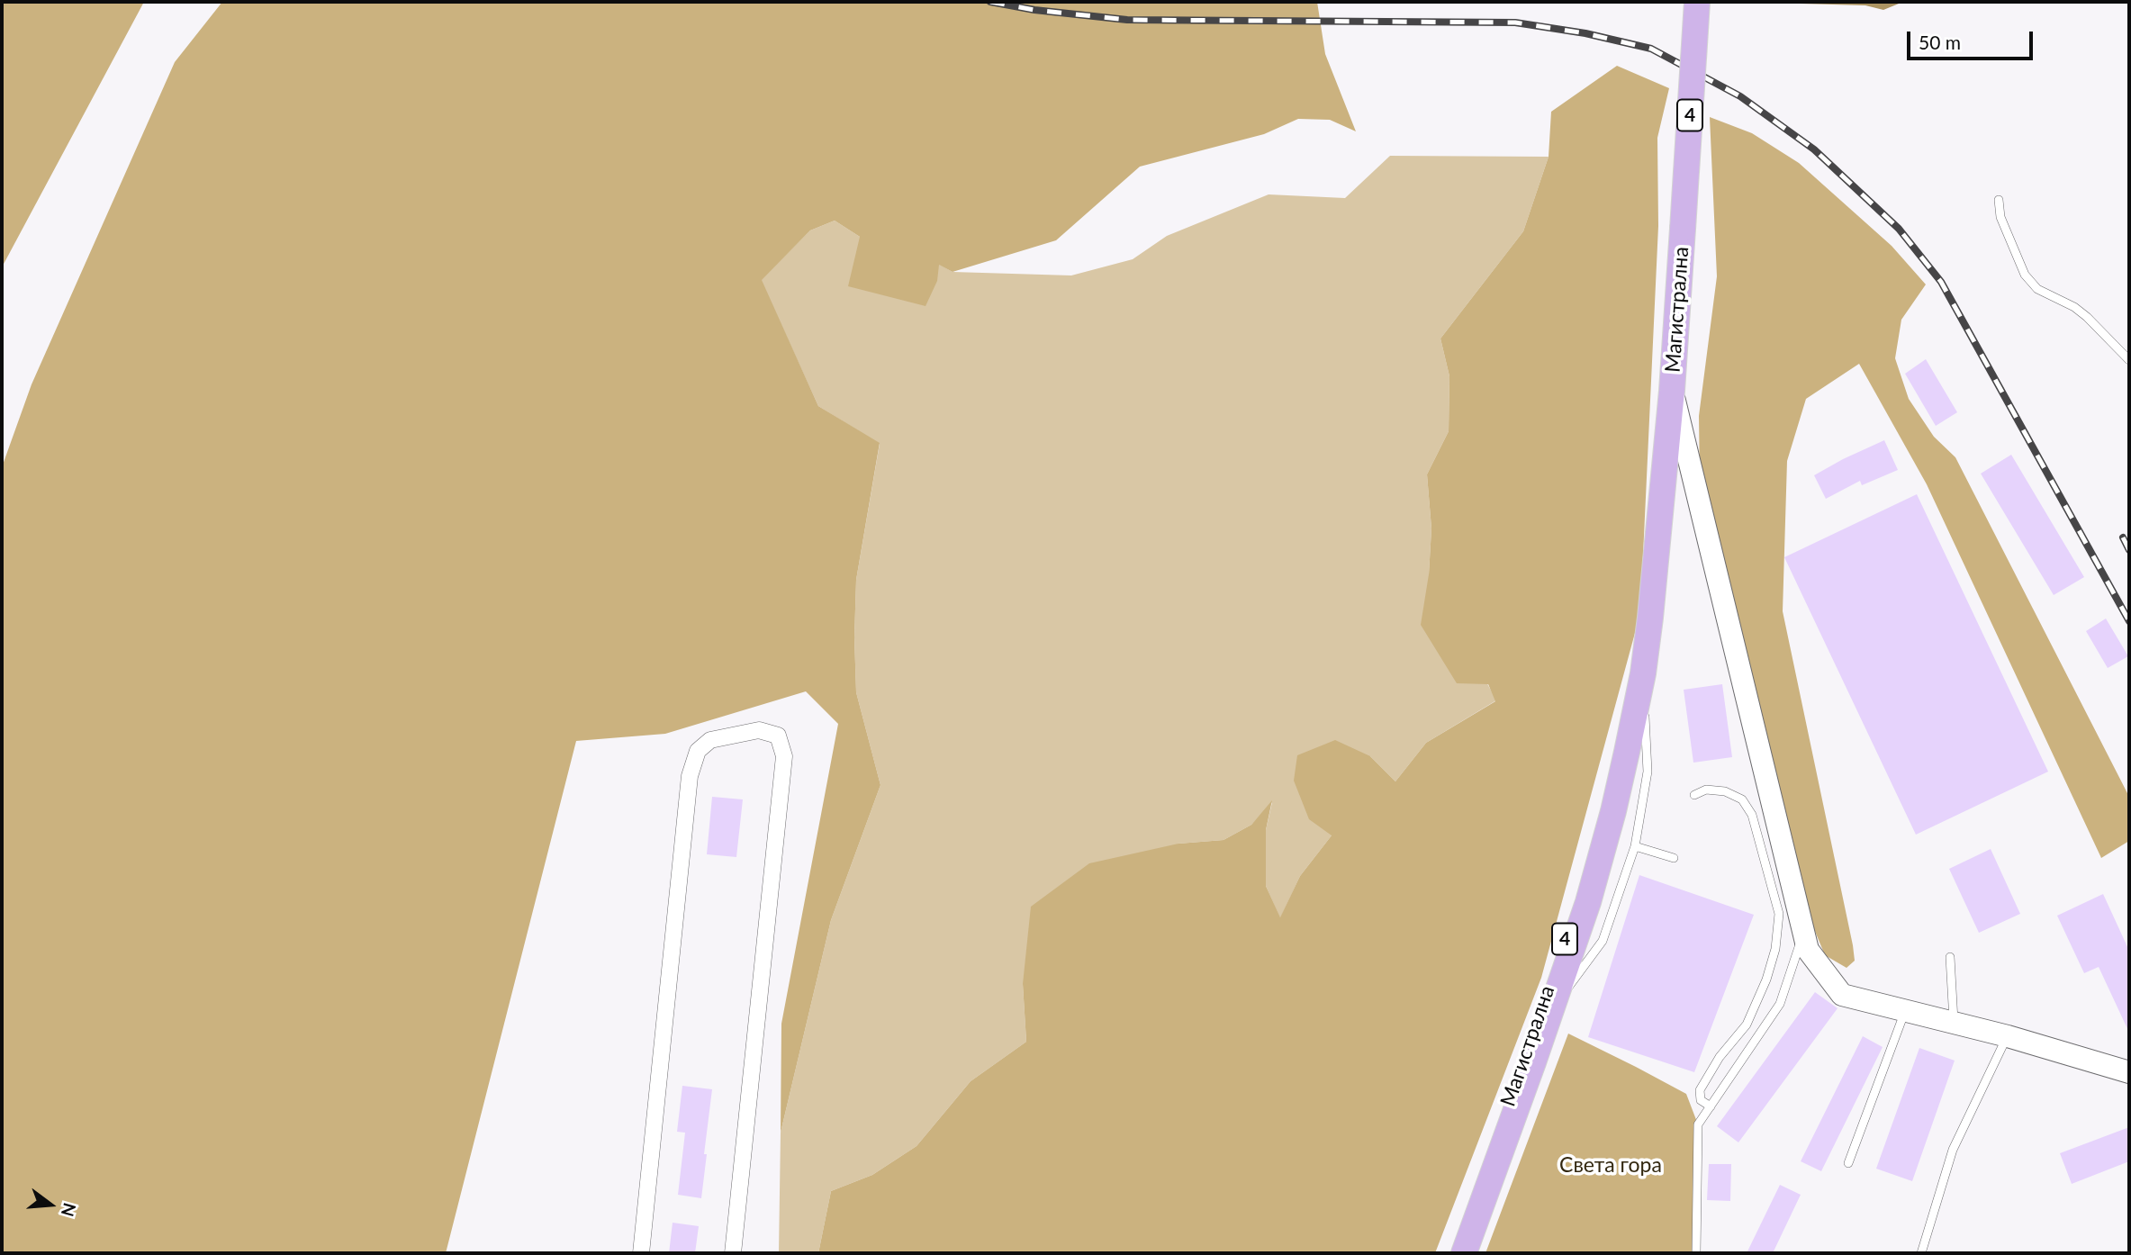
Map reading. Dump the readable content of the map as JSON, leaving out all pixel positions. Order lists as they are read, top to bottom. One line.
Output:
{"streets":{"main road":["4","Магистрална"]},"parks":["Света гора"],"scale_bar":"50 m","north":"right"}
